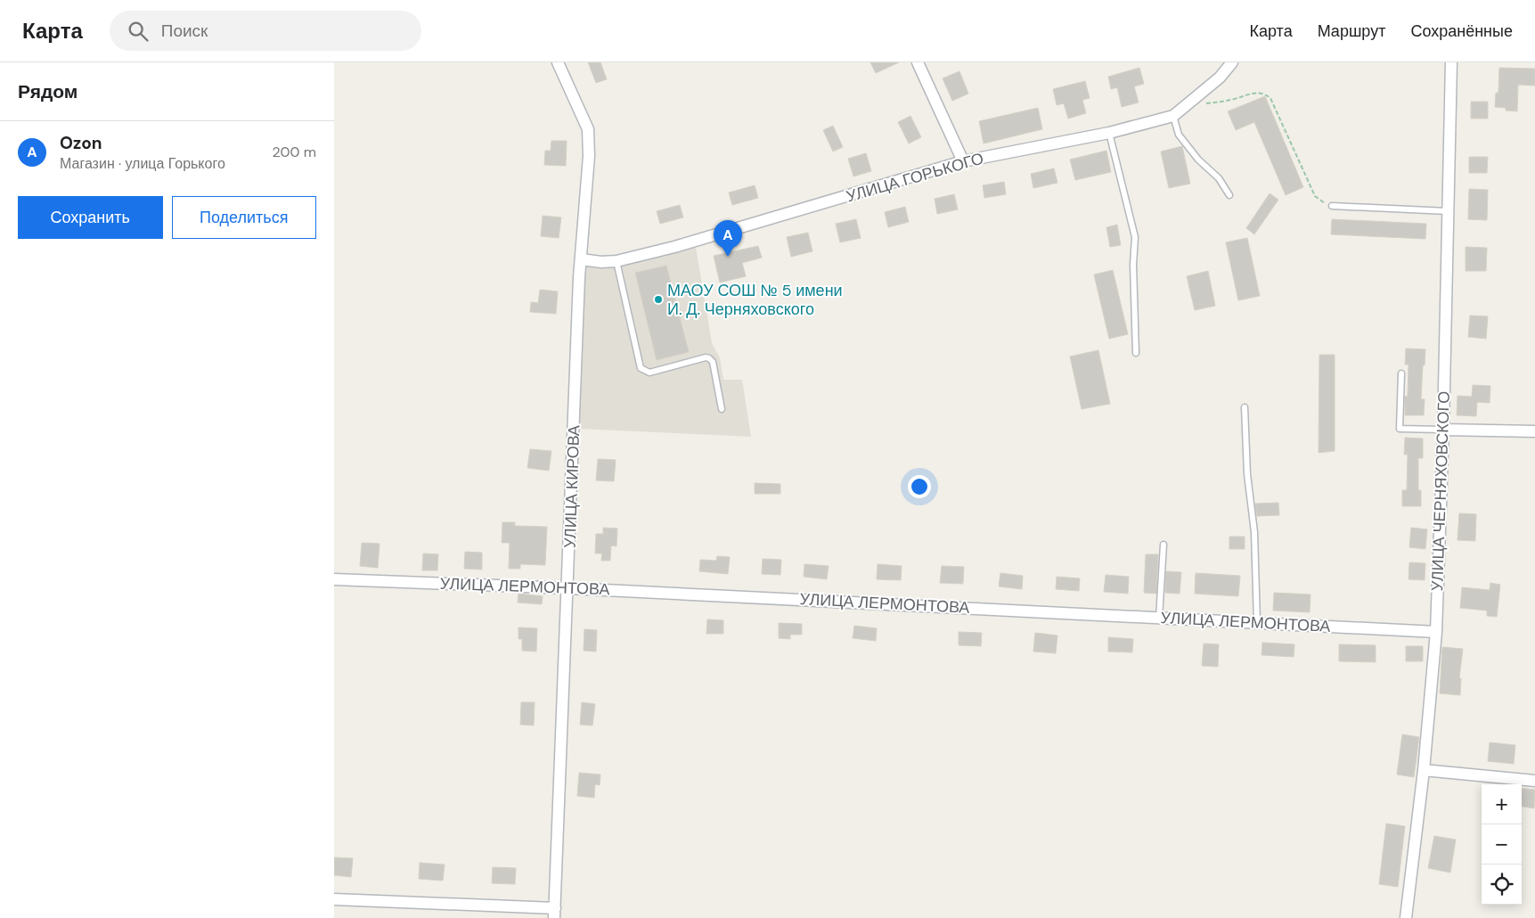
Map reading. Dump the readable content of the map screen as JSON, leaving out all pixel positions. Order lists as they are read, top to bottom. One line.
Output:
{"streets":{"street":["УЛИЦА ГОРЬКОГО","УЛИЦА КИРОВА","УЛИЦА ЧЕРНЯХОВСКОГО","УЛИЦА ЛЕРМОНТОВА"]},"crossings":[["УЛИЦА ГОРЬКОГО","УЛИЦА КИРОВА"],["УЛИЦА КИРОВА","УЛИЦА ЛЕРМОНТОВА"],["УЛИЦА ЧЕРНЯХОВСКОГО","УЛИЦА ЛЕРМОНТОВА"]],"places":["МАОУ СОШ № 5 имени И. Д. Черняховского"],"page":{"header":"Карта","search":"Поиск","nav":["Карта","Маршрут","Сохранённые"],"heading":"Рядом","list":[{"mark":"A","name":"Ozon","note":"Магазин · улица Горького","value":"200 m"}],"buttons":["Сохранить","Поделиться"],"pins":"A","map_buttons":["+","−"]}}
